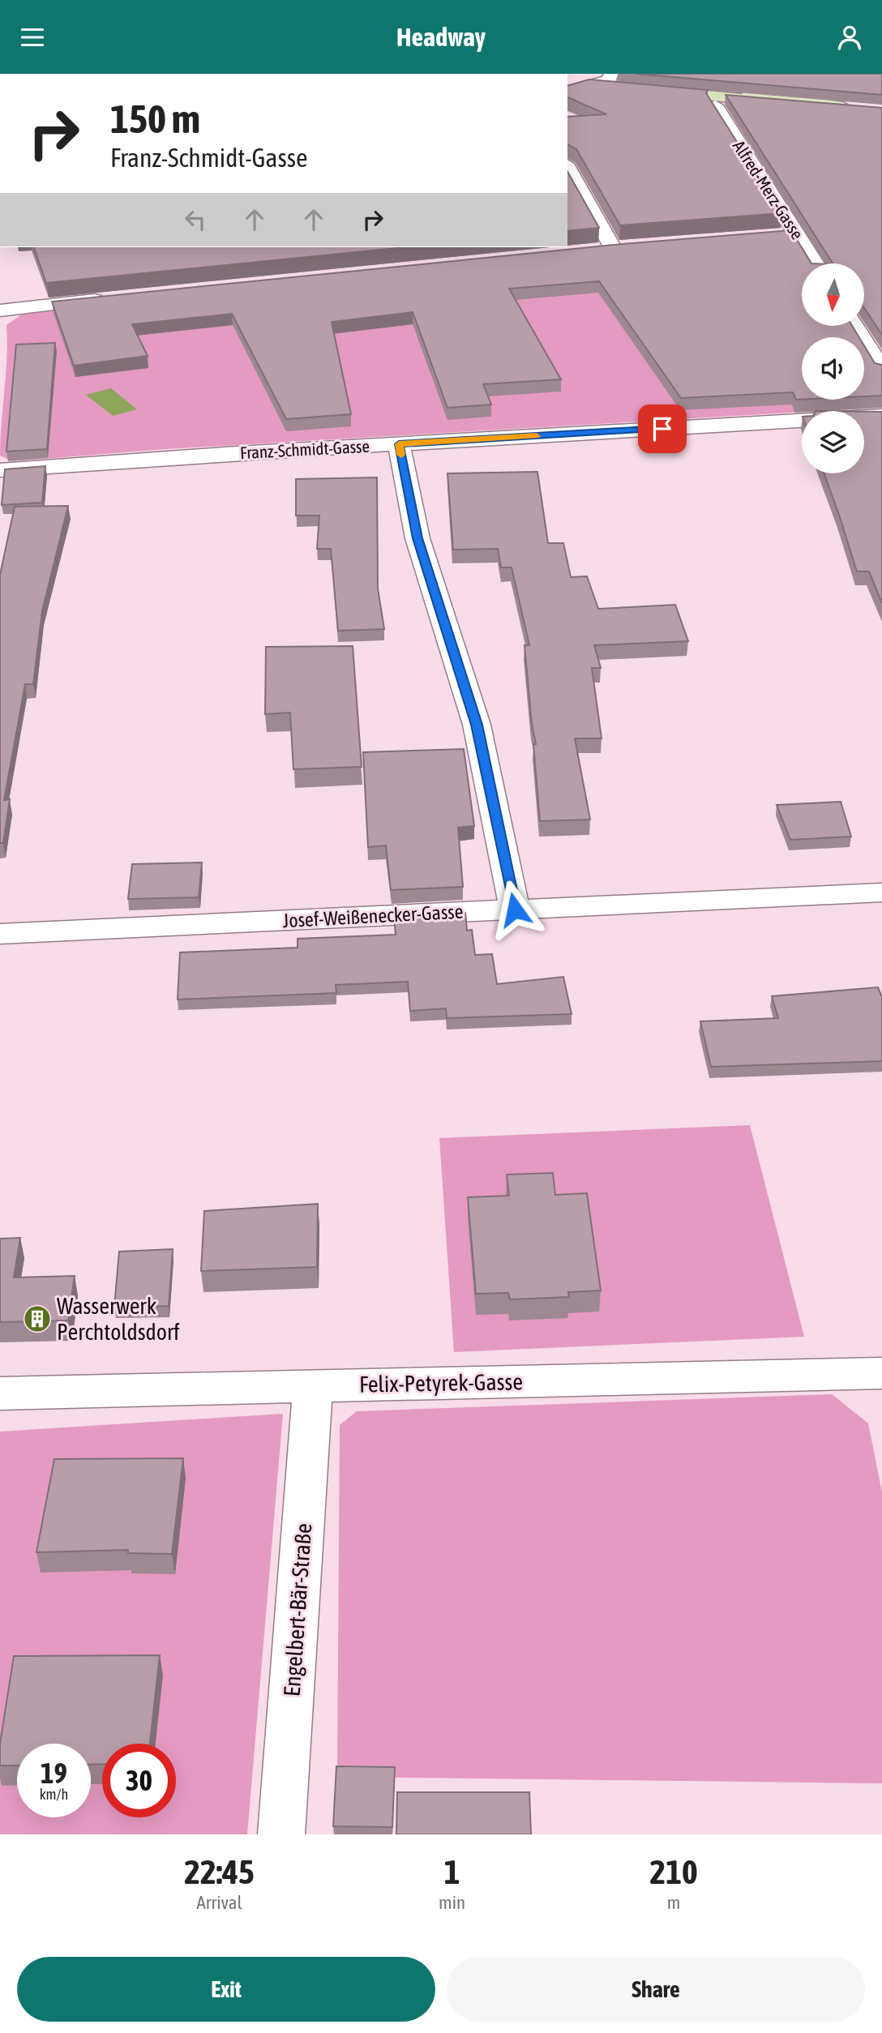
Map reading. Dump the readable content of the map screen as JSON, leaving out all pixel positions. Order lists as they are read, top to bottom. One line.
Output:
{"streets":{"street":["Alfred-Merz-Gasse","Franz-Schmidt-Gasse","Josef-Weißenecker-Gasse","Felix-Petyrek-Gasse","Engelbert-Bär-Straße"]},"crossings":[["Felix-Petyrek-Gasse","Engelbert-Bär-Straße"]],"places":{"building":["Wasserwerk Perchtoldsdorf"]},"north":"bottom","page":{"header":"Headway","turn":["150 m","Franz-Schmidt-Gasse"],"speed":"19 km/h","limit":"30","eta":["22:45","Arrival","1","min","210","m"],"buttons":["Exit","Share"]}}
